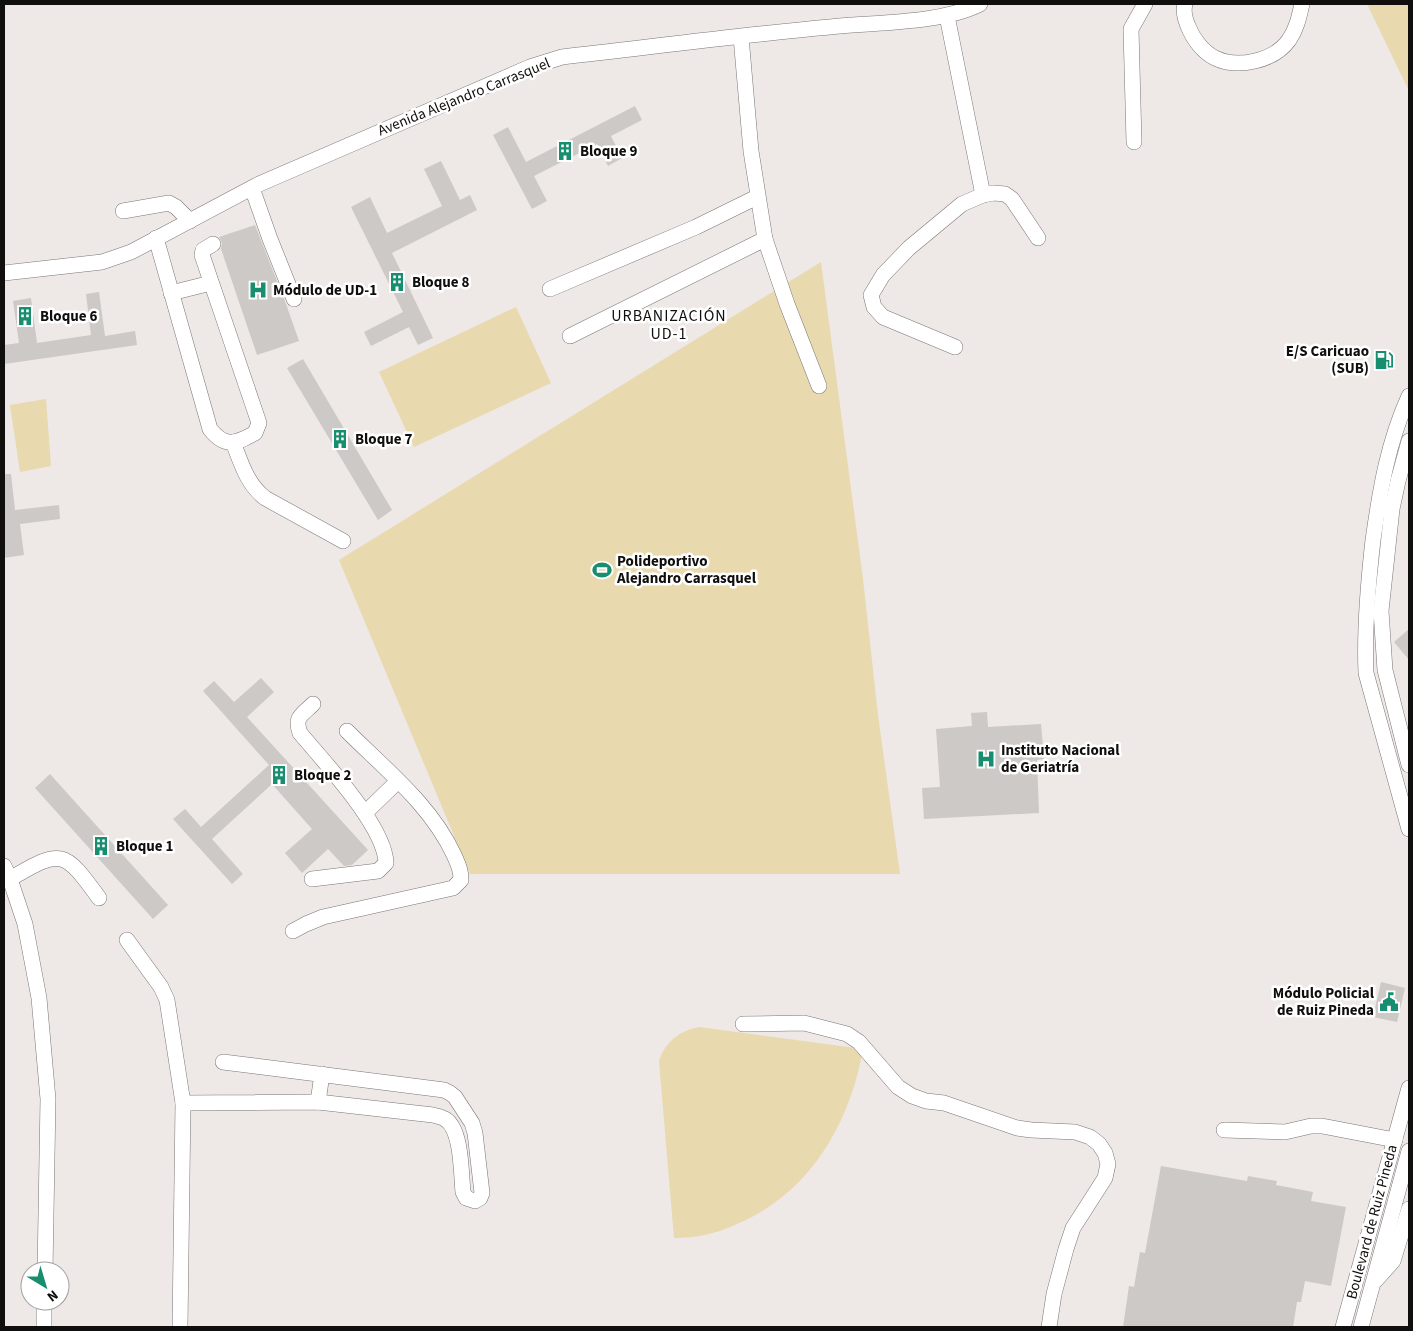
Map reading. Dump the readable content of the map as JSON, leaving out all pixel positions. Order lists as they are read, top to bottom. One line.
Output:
{"streets":{"street":["Avenida Alejandro Carrasquel","Boulevard de Ruiz Pineda"]},"districts":["URBANIZACIÓN UD-1"],"places":{"building":["Bloque 9","Bloque 8","Bloque 6","Bloque 7","Bloque 2","Bloque 1"],"hospital":["Módulo de UD-1","Instituto Nacional de Geriatría"],"fuel station":["E/S Caricuao (SUB)"],"sports":["Polideportivo Alejandro Carrasquel"],"public building":["Módulo Policial de Ruiz Pineda"]},"north":"bottom right"}
